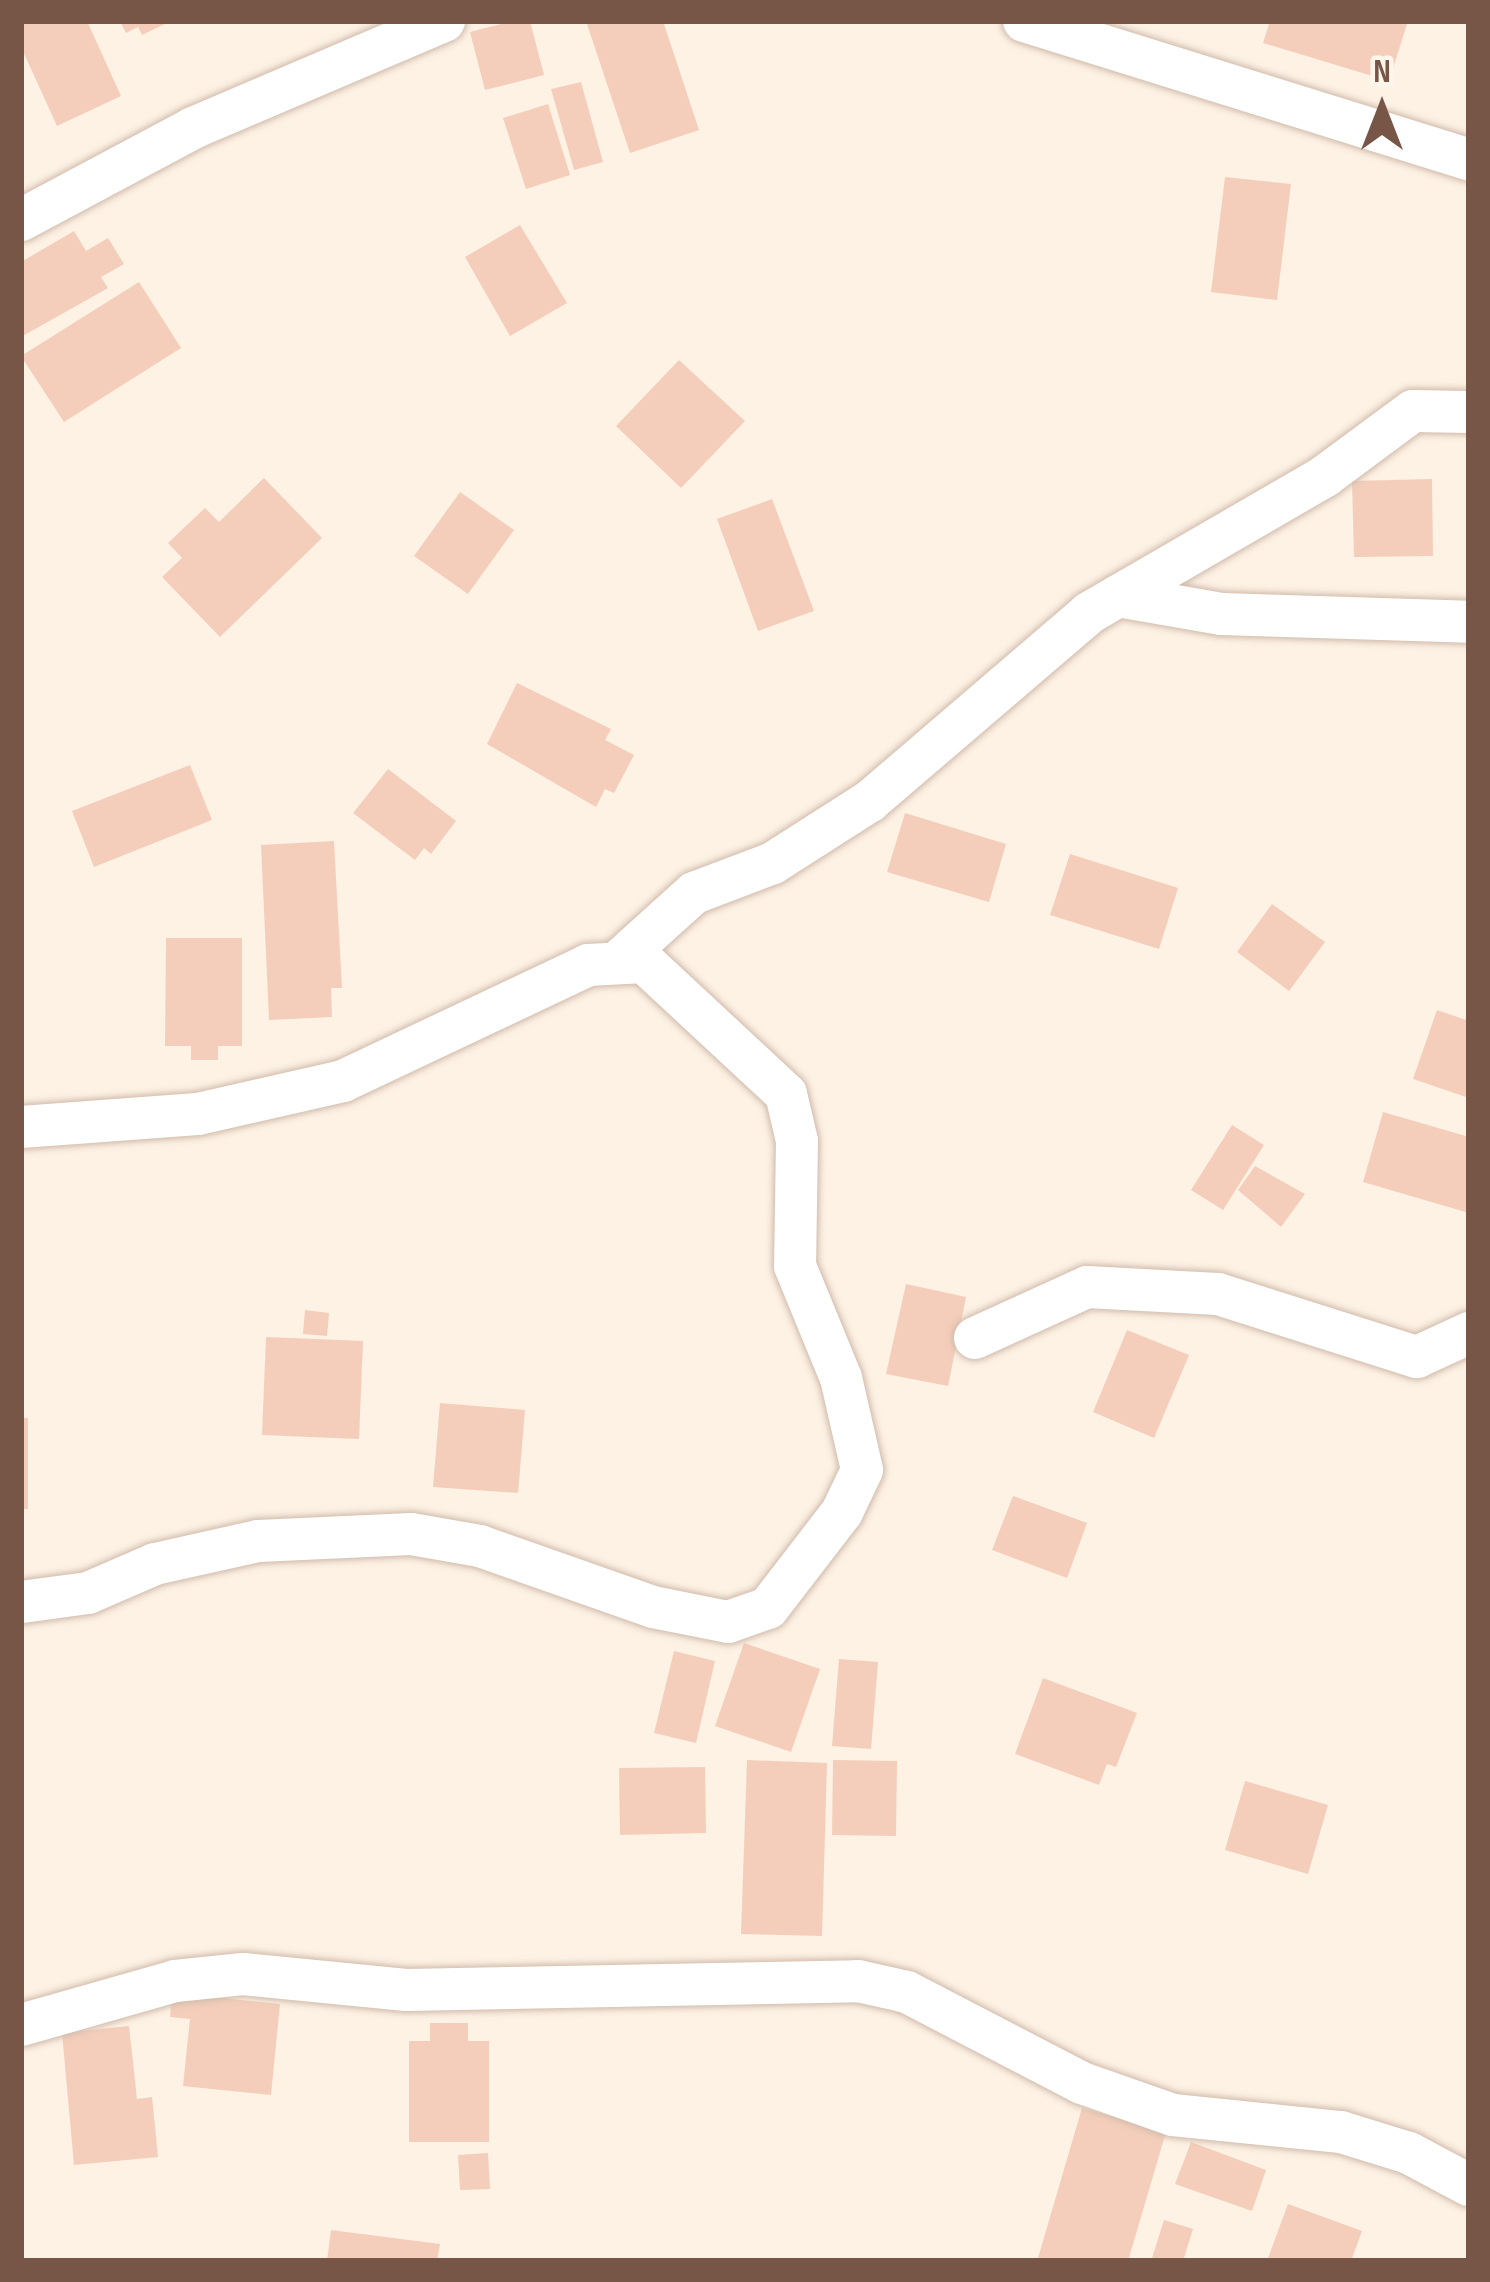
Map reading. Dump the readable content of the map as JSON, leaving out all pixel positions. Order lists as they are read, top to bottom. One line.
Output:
{"north":"top"}
